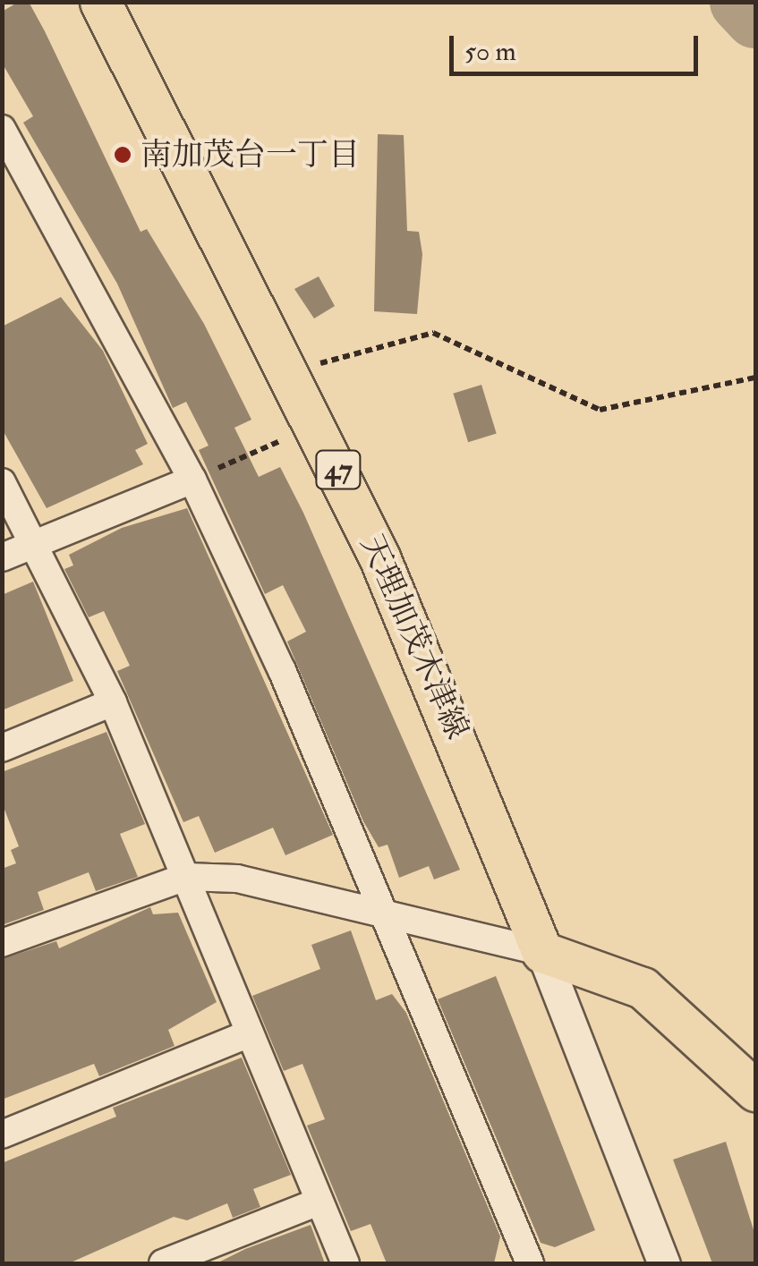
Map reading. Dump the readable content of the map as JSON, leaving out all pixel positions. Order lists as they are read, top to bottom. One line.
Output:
{"streets":{"main road":["47","天理加茂木津線"]},"places":["南加茂台一丁目"],"scale_bar":"50 m"}
